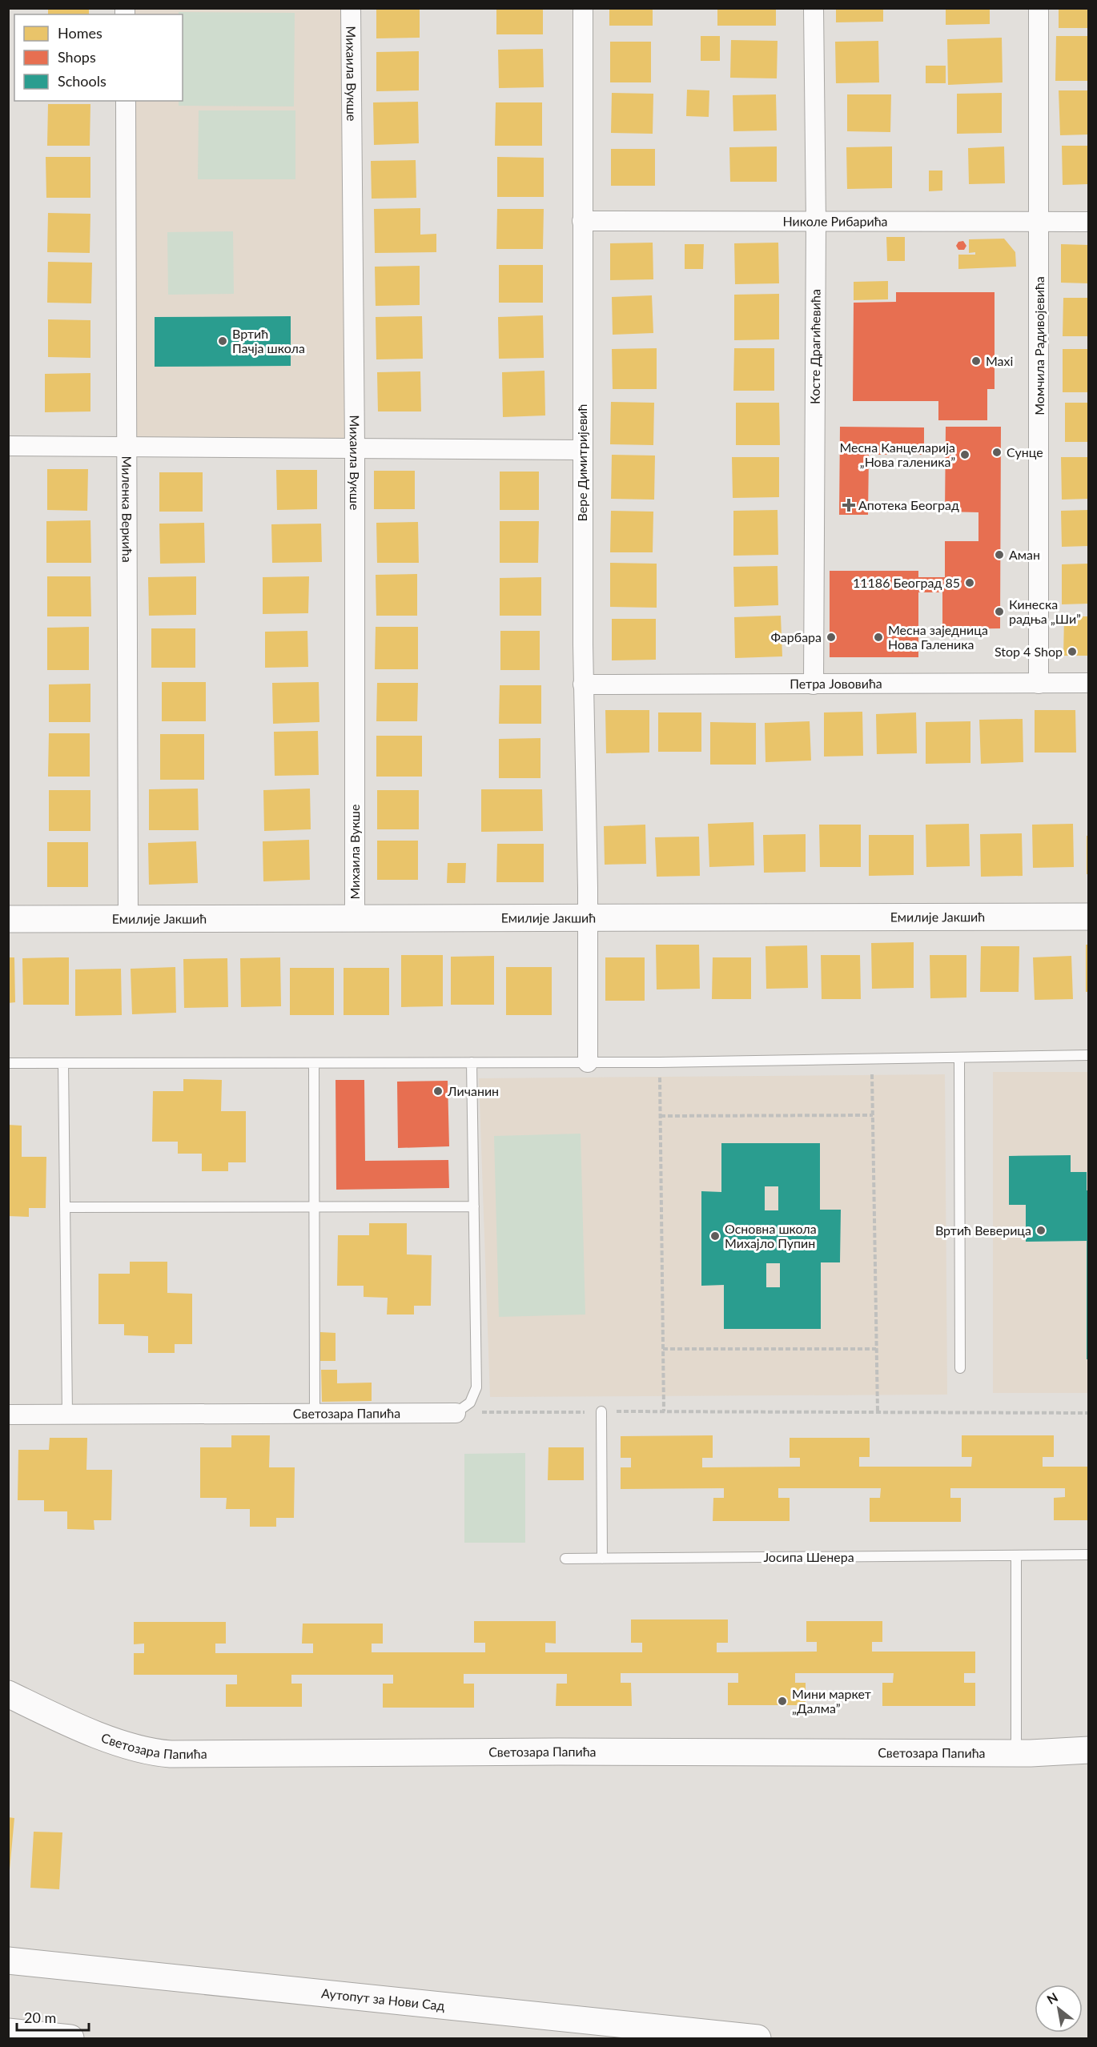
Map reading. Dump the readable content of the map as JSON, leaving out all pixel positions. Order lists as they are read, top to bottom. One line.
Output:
{"streets":{"street":["Михаила Вукше","Николе Рибарића","Момчила Радивојевића","Косте Драгићевића","Вере Димитријевић","Миленка Веркића","Петра Јововића","Емилије Јакшић","Светозара Папића","Аутопут за Нови Сад"],"lane":["Јосипа Шенера"]},"crossings":[["Михаила Вукше","Емилије Јакшић"],["Николе Рибарића","Момчила Радивојевића"],["Николе Рибарића","Косте Драгићевића"],["Николе Рибарића","Вере Димитријевић"],["Момчила Радивојевића","Петра Јововића"],["Косте Драгићевића","Петра Јововића"],["Вере Димитријевић","Петра Јововића"],["Вере Димитријевић","Емилије Јакшић"],["Миленка Веркића","Емилије Јакшић"]],"places":{"other":["Вртић Пачја школа","Maxi","Сунце","Месна Канцеларија „Нова галеника”","Аман","11186 Београд 85","Кинеска радња „Ши”","Фарбара","Месна заједница Нова Галеника","Stop 4 Shop","Личанин","Вртић Веверица","Основна школа Михајло Пупин","Мини маркет „Далма”"],"health":["Апотека Београд"]},"legend":["Homes","Shops","Schools"],"scale_bar":"20 m","north":"top left"}
